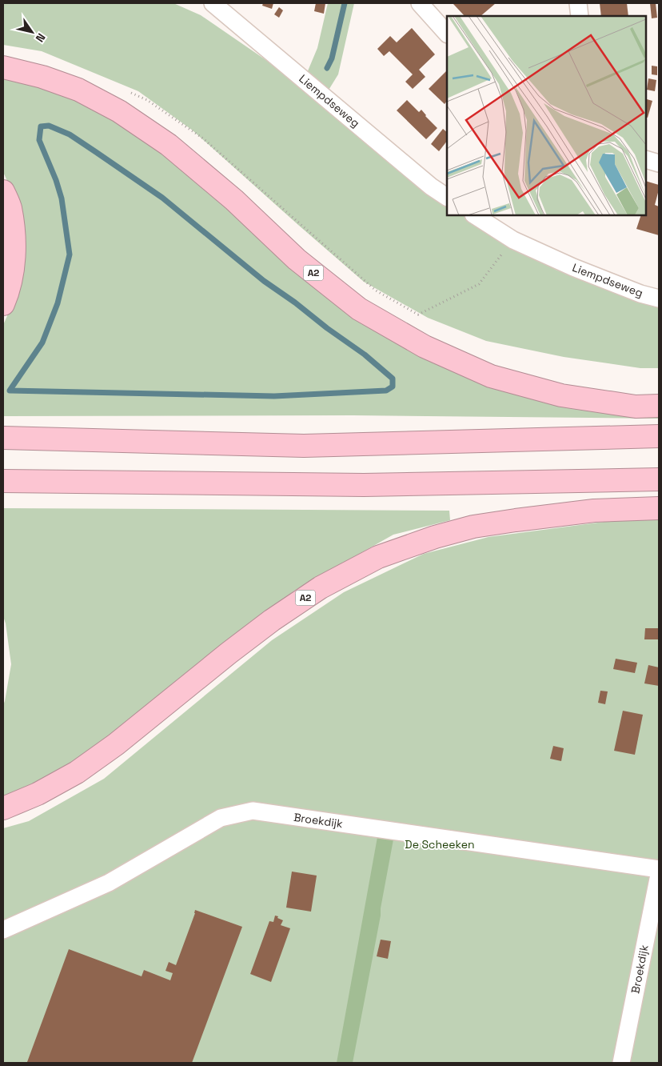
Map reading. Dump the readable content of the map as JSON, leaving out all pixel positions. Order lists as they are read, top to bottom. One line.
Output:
{"streets":{"highway":["A2"],"street":["Liempdseweg","Broekdijk"]},"parks":["De Scheeken"],"north":"bottom right"}
